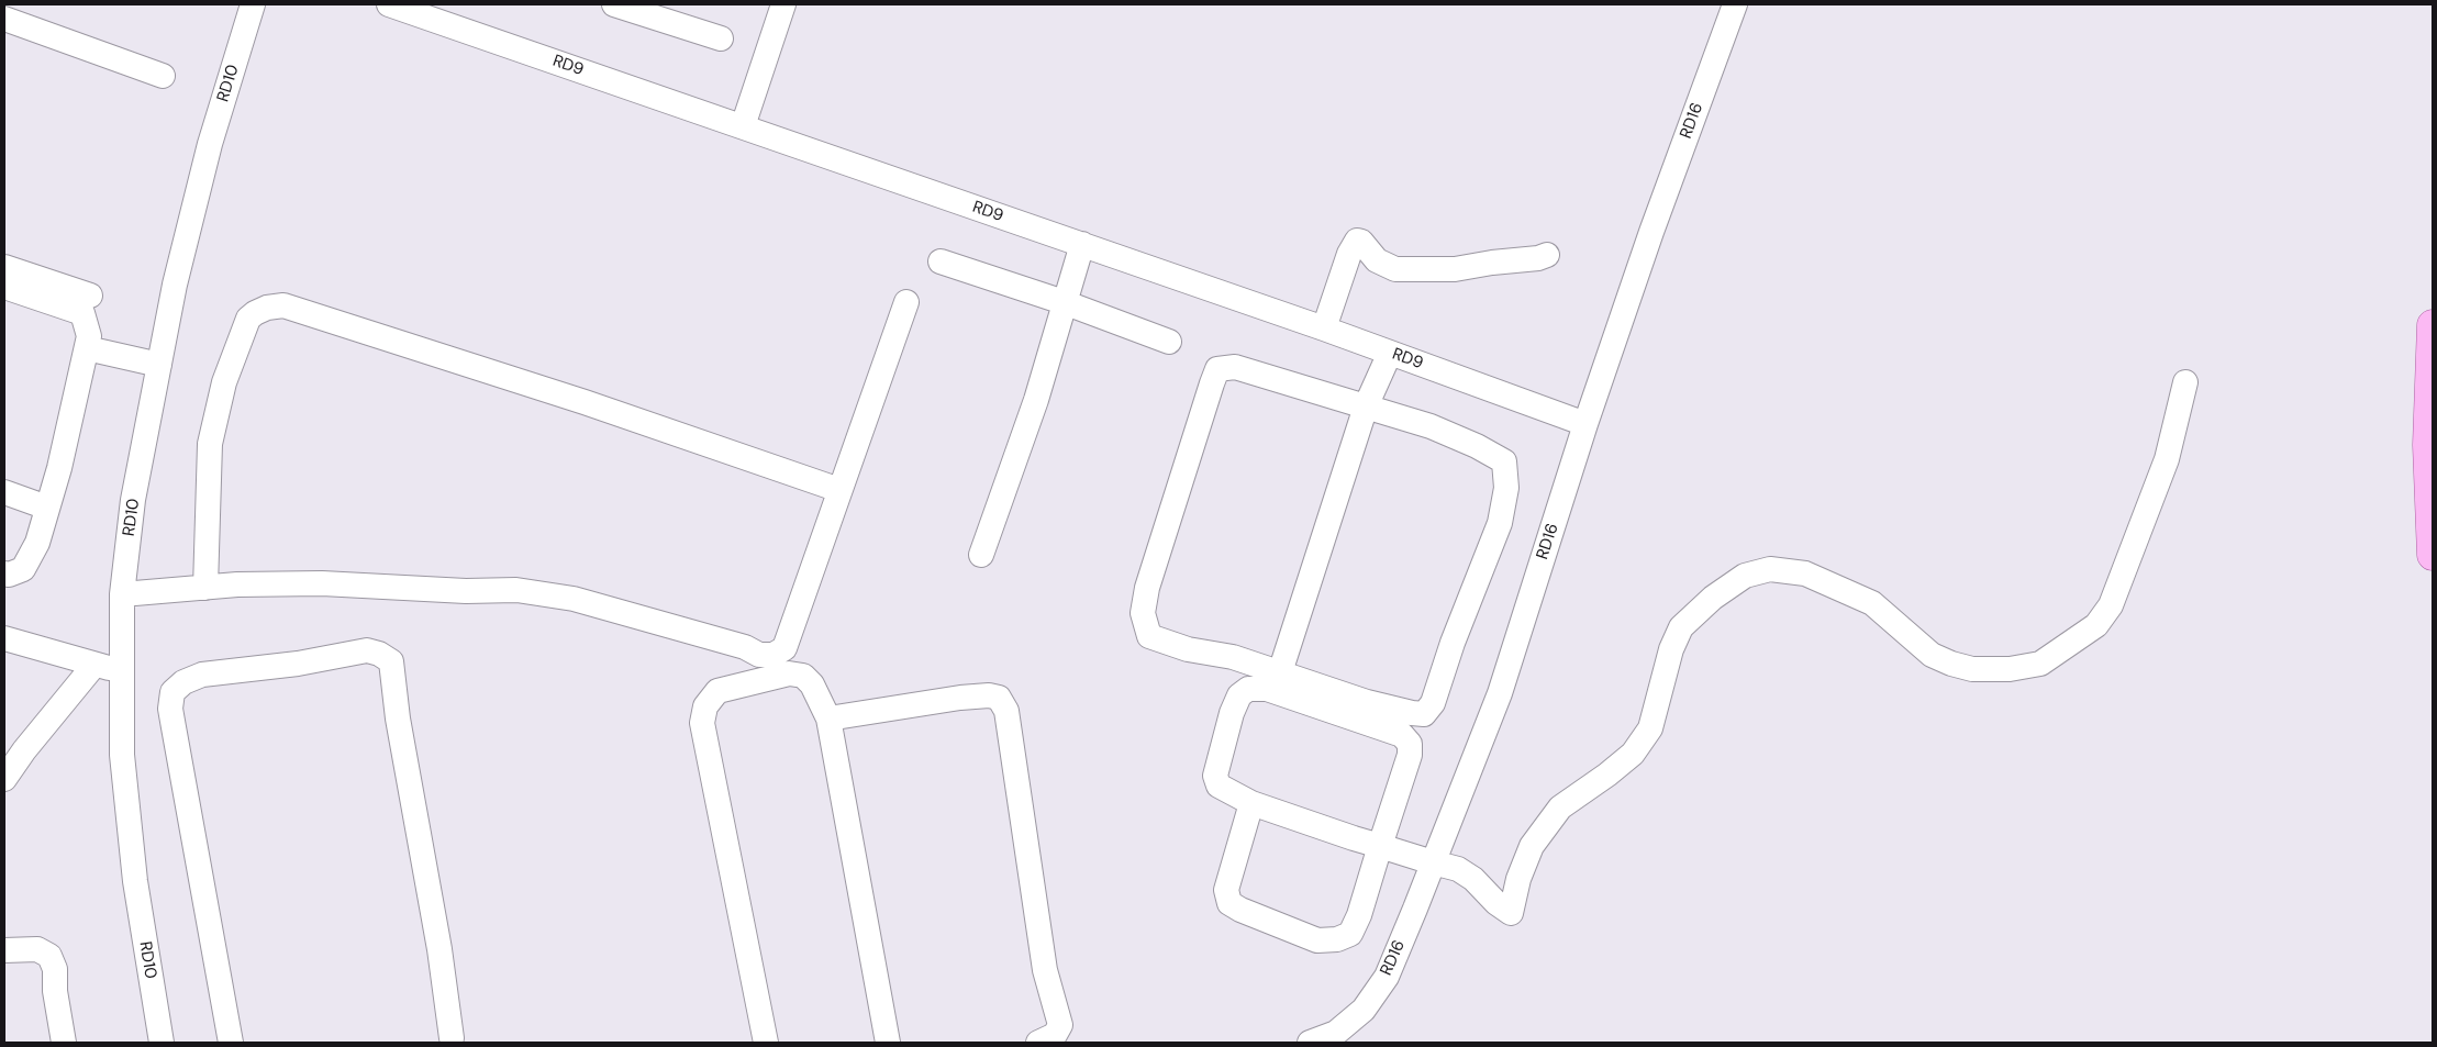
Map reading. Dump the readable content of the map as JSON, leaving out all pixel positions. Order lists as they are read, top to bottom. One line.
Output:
{"streets":{"street":["RD9","RD10","RD16"]},"crossings":[["RD9","RD16"]]}
